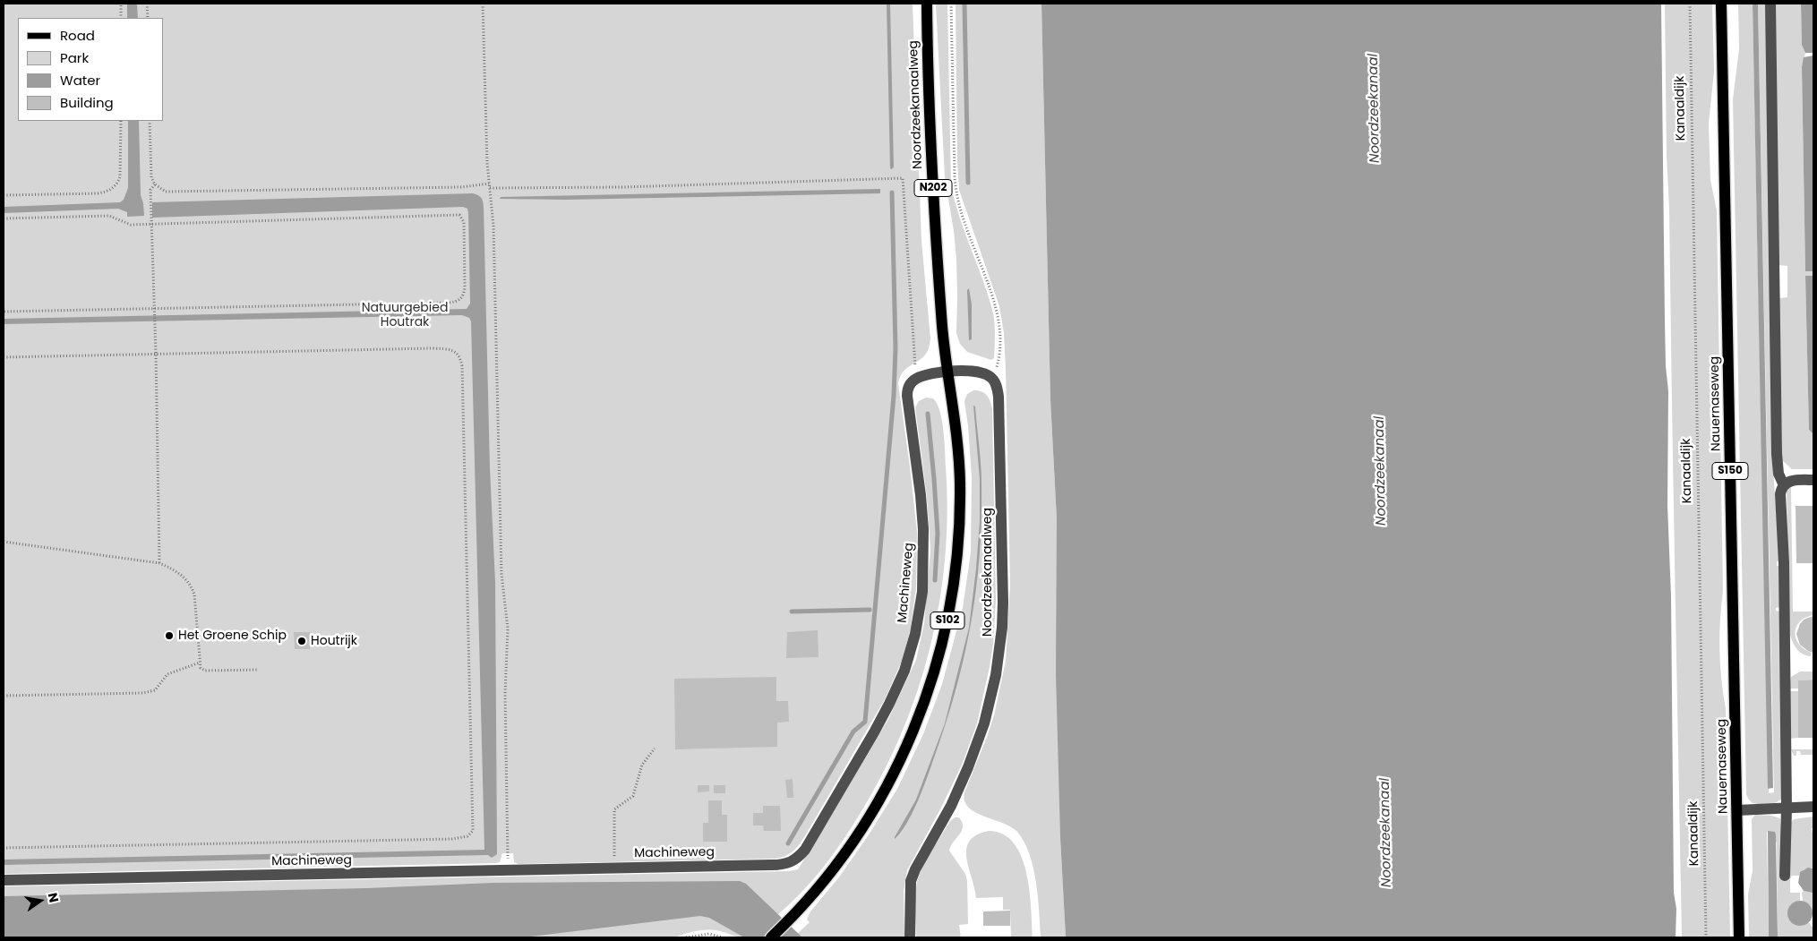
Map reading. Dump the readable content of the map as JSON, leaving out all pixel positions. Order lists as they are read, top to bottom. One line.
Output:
{"streets":{"main road":["Noordzeekanaalweg","N202","Nauernaseweg","S150","S102"],"street":["Machineweg"],"path":["Kanaaldijk"]},"crossings":[["Noordzeekanaalweg","S102"]],"water":["Noordzeekanaal"],"parks":["Natuurgebied Houtrak"],"places":["Het Groene Schip","Houtrijk"],"legend":["Road","Park","Water","Building"],"north":"right"}
